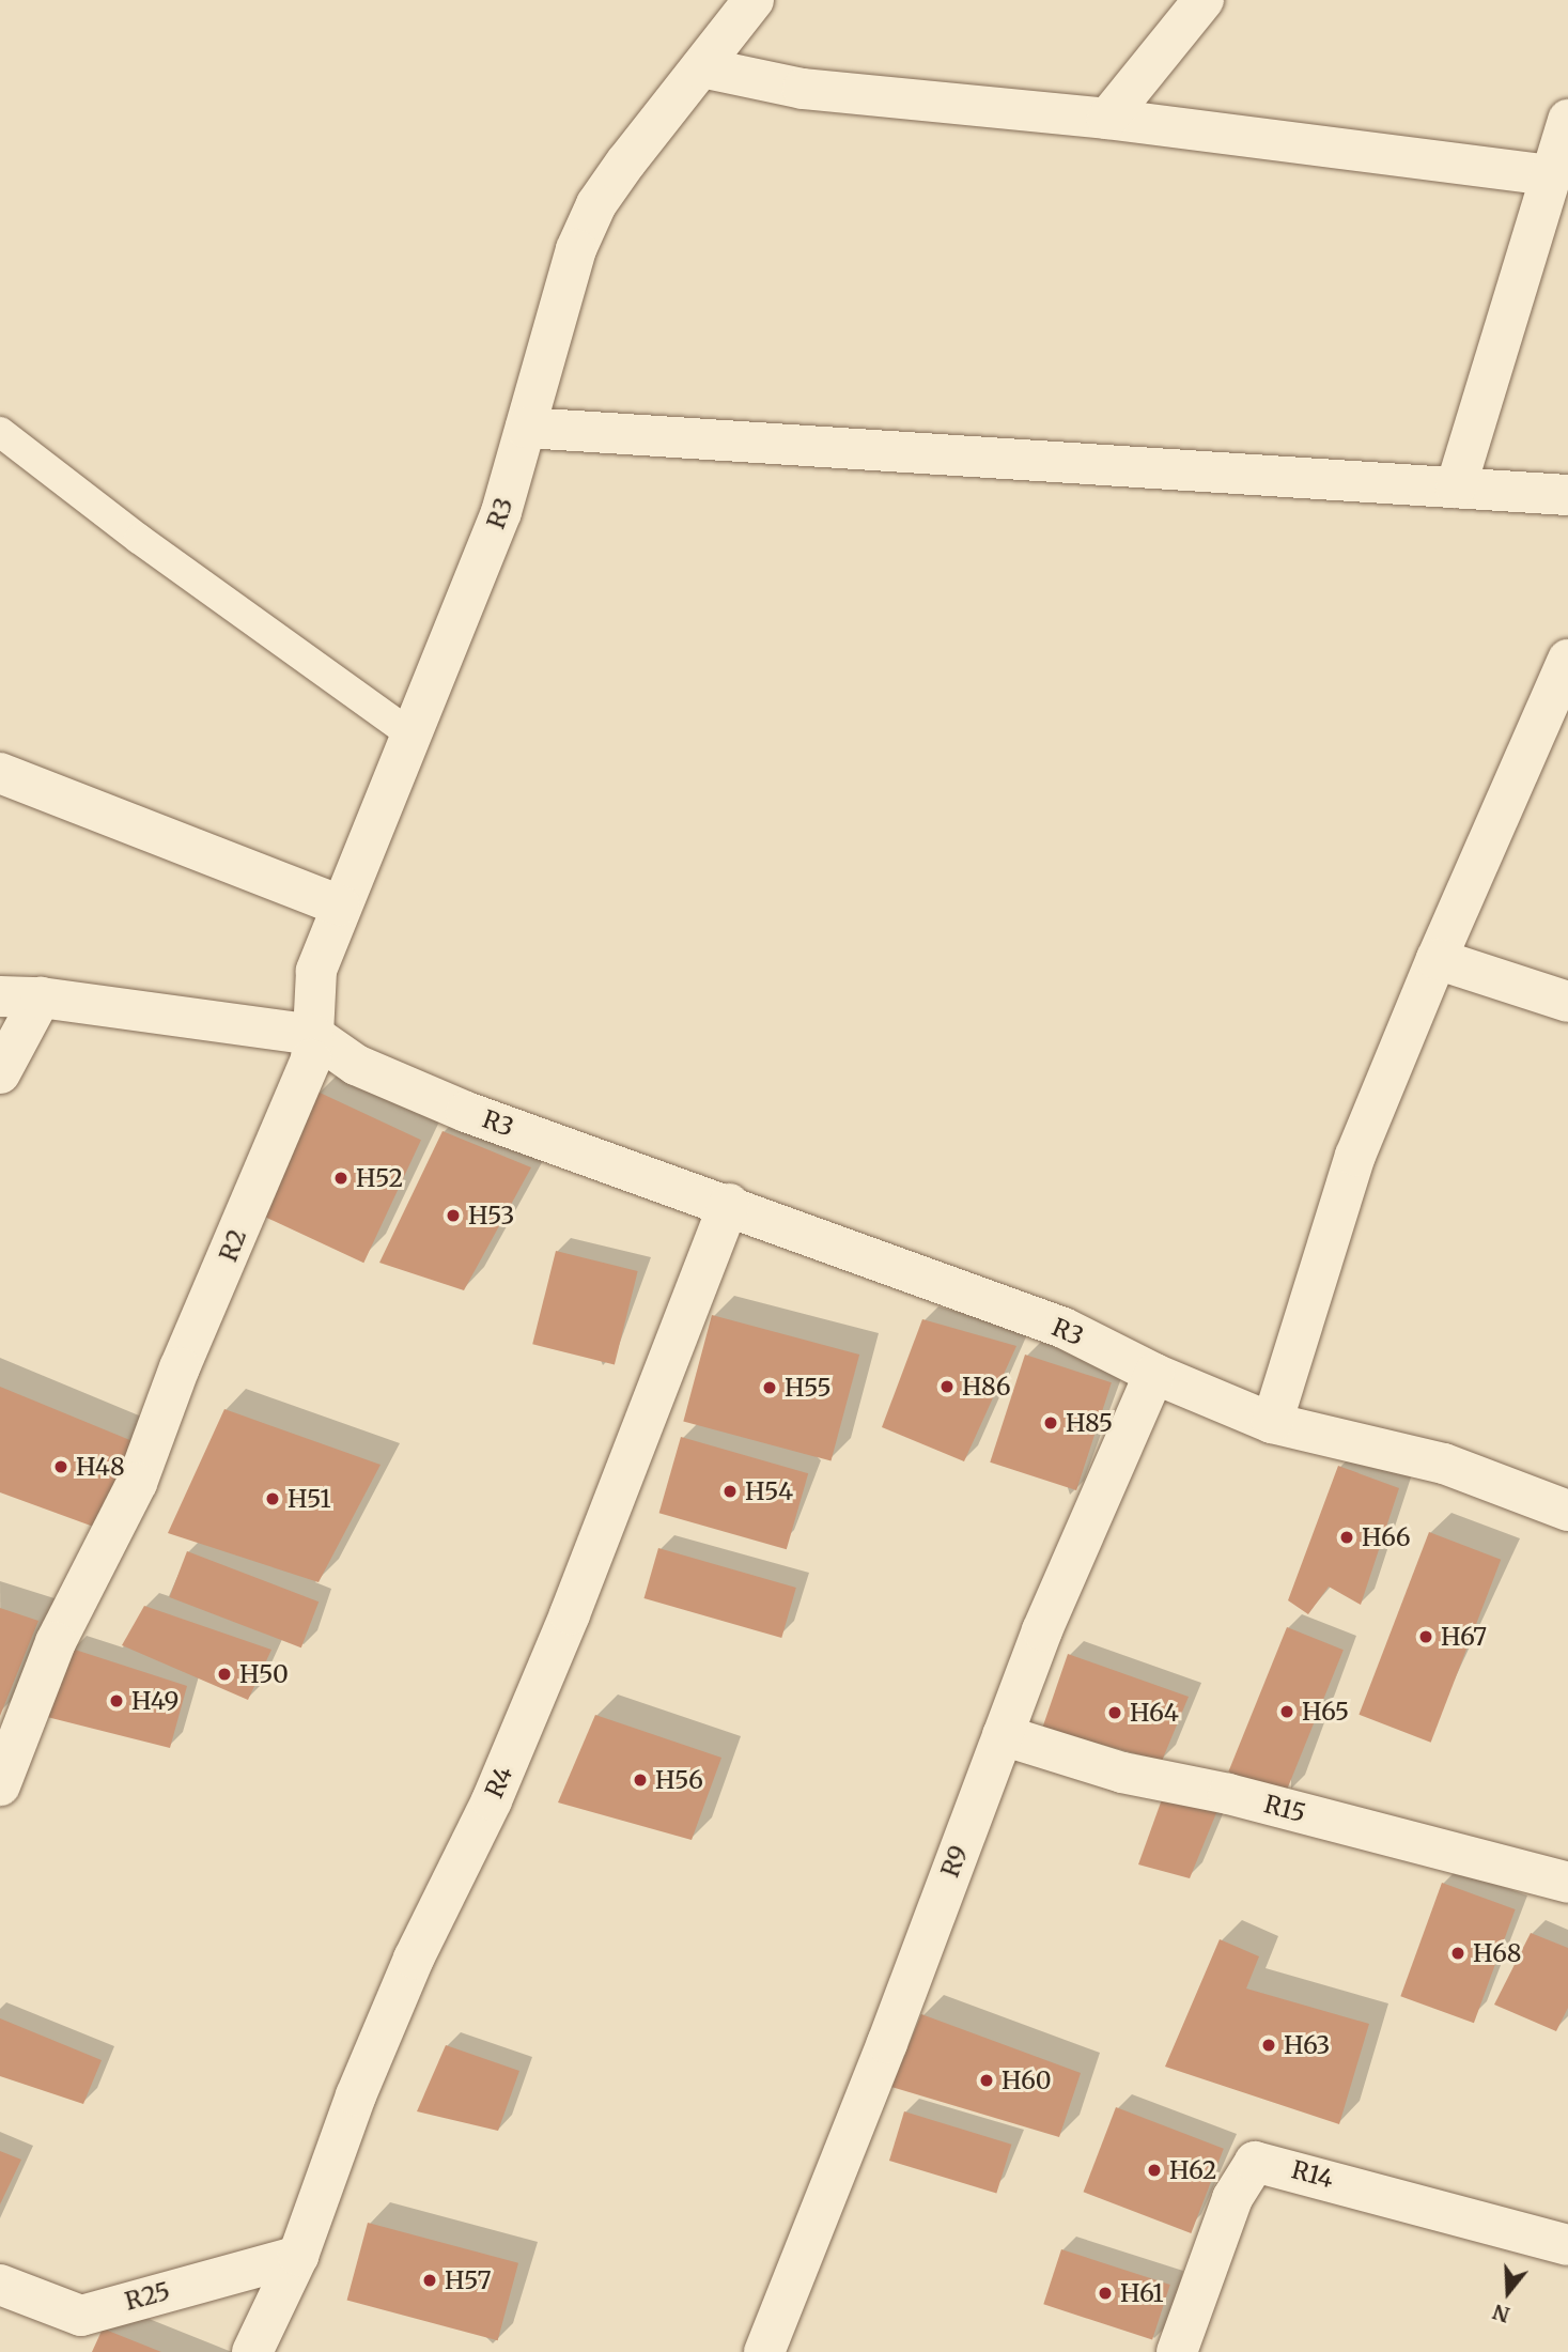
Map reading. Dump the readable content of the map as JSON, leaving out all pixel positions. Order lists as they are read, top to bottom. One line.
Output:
{"streets":{"street":["R3","R2","R4","R15","R9","R14","R25"]},"crossings":[["R3","R2"],["R3","R4"],["R3","R9"],["R4","R25"],["R15","R9"]],"places":["H52","H53","H86","H55","H85","H48","H54","H51","H66","H67","H50","H49","H65","H64","H56","H68","H63","H60","H62","H57","H61"],"north":"bottom"}
